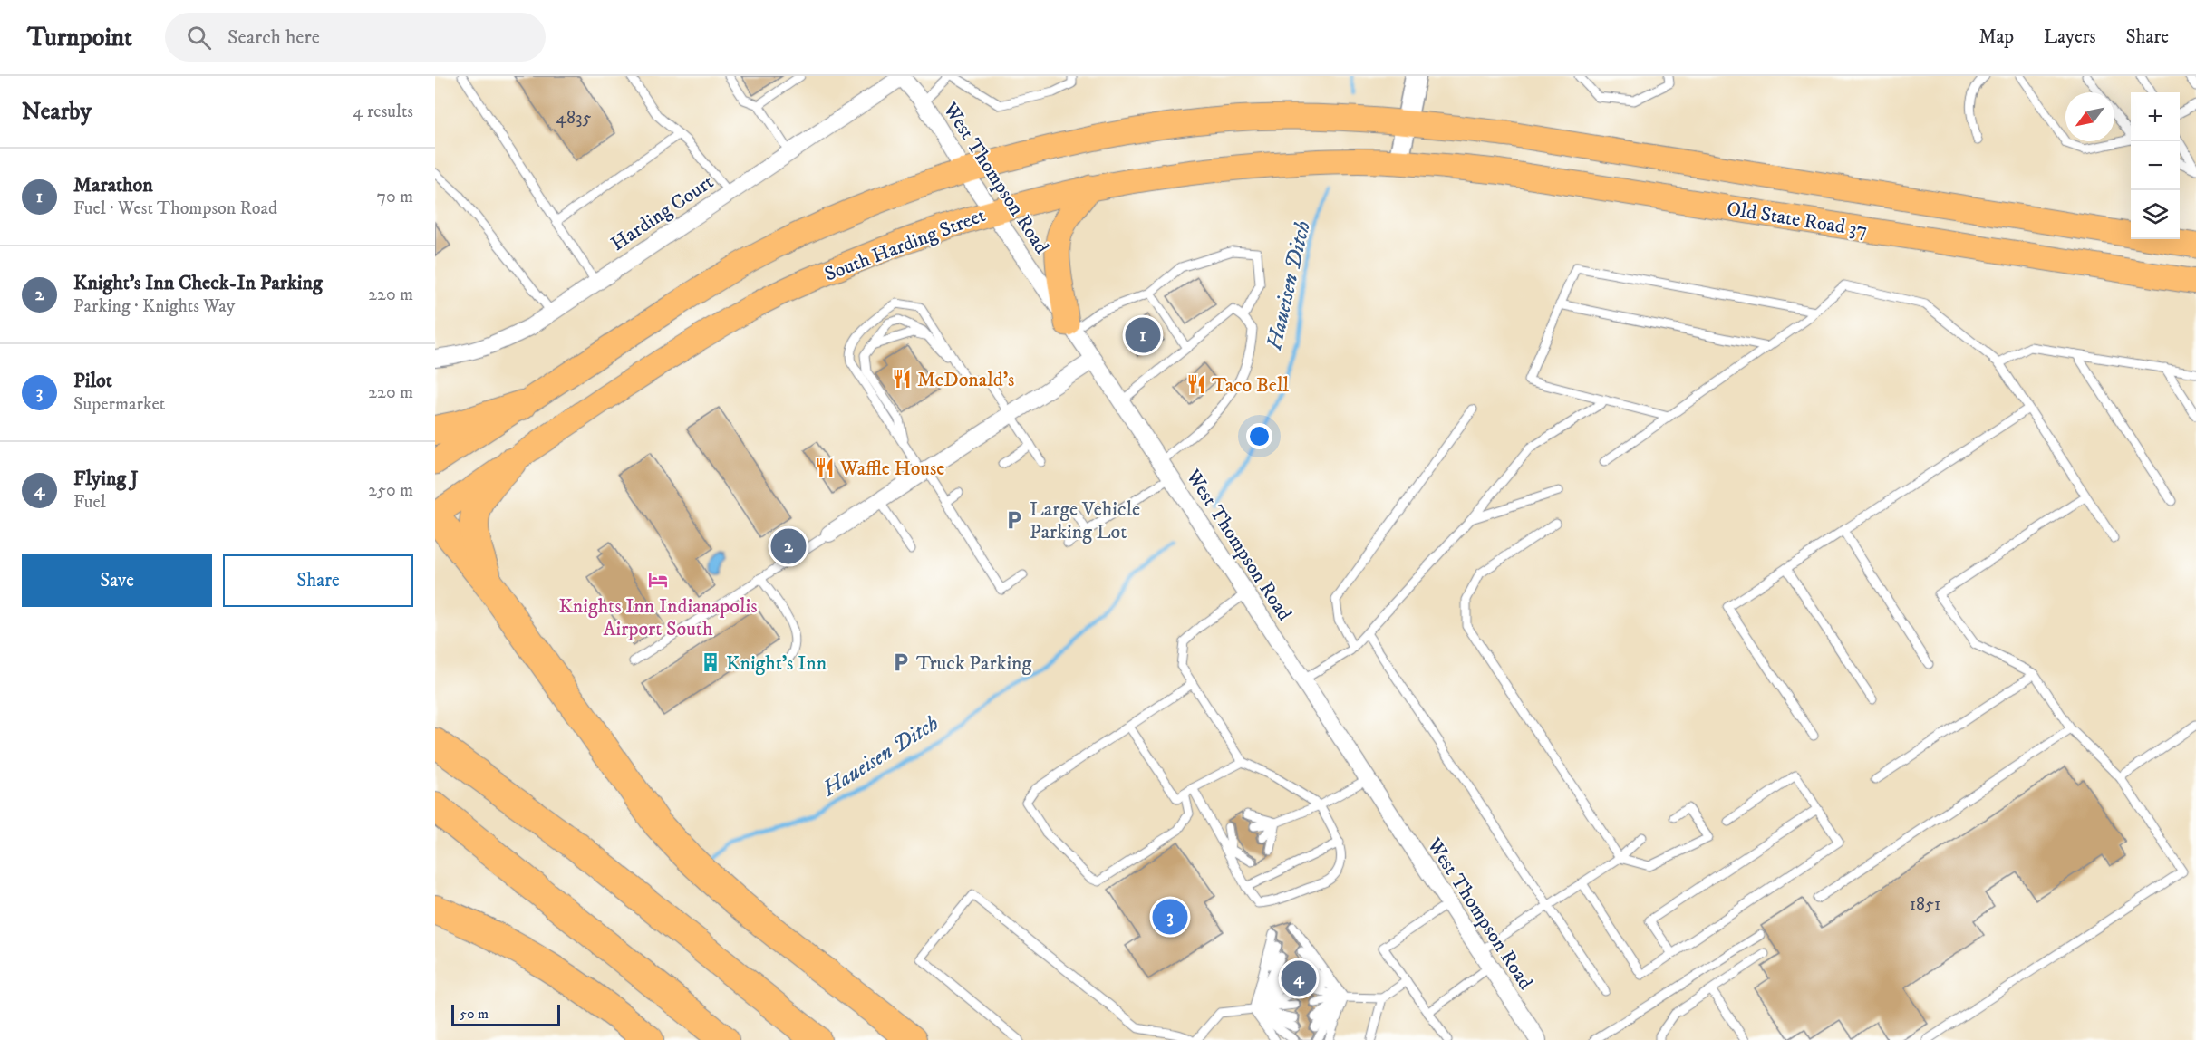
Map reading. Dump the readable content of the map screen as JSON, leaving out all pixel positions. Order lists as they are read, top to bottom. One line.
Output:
{"streets":{"main road":["Old State Road 37","South Harding Street"],"street":["West Thompson Road","Harding Court"]},"crossings":[["West Thompson Road","Harding Court"],["West Thompson Road","South Harding Street"],["Old State Road 37","South Harding Street"]],"water":["Haueisen Ditch"],"places":{"restaurant":["McDonald's","Taco Bell","Waffle House"],"parking":["Large Vehicle Parking Lot","Truck Parking"],"hotel":["Knights Inn Indianapolis Airport South"],"building":["Knight's Inn"]},"house_numbers":["4835","1851"],"scale_bar":"50 m","north":"bottom left","page":{"header":"Turnpoint","search":"Search here","nav":["Map","Layers","Share"],"heading":["Nearby","4 results"],"map_buttons":["+","−"],"list":[{"mark":"1","name":"Marathon","note":"Fuel · West Thompson Road","value":"70 m"},{"mark":"2","name":"Knight's Inn Check-In Parking","note":"Parking · Knights Way","value":"220 m"},{"mark":"3","name":"Pilot","note":"Supermarket","value":"220 m"},{"mark":"4","name":"Flying J","note":"Fuel","value":"250 m"}],"pins":["1","2","3","4"],"buttons":["Save","Share"],"scale":"50 m"}}
